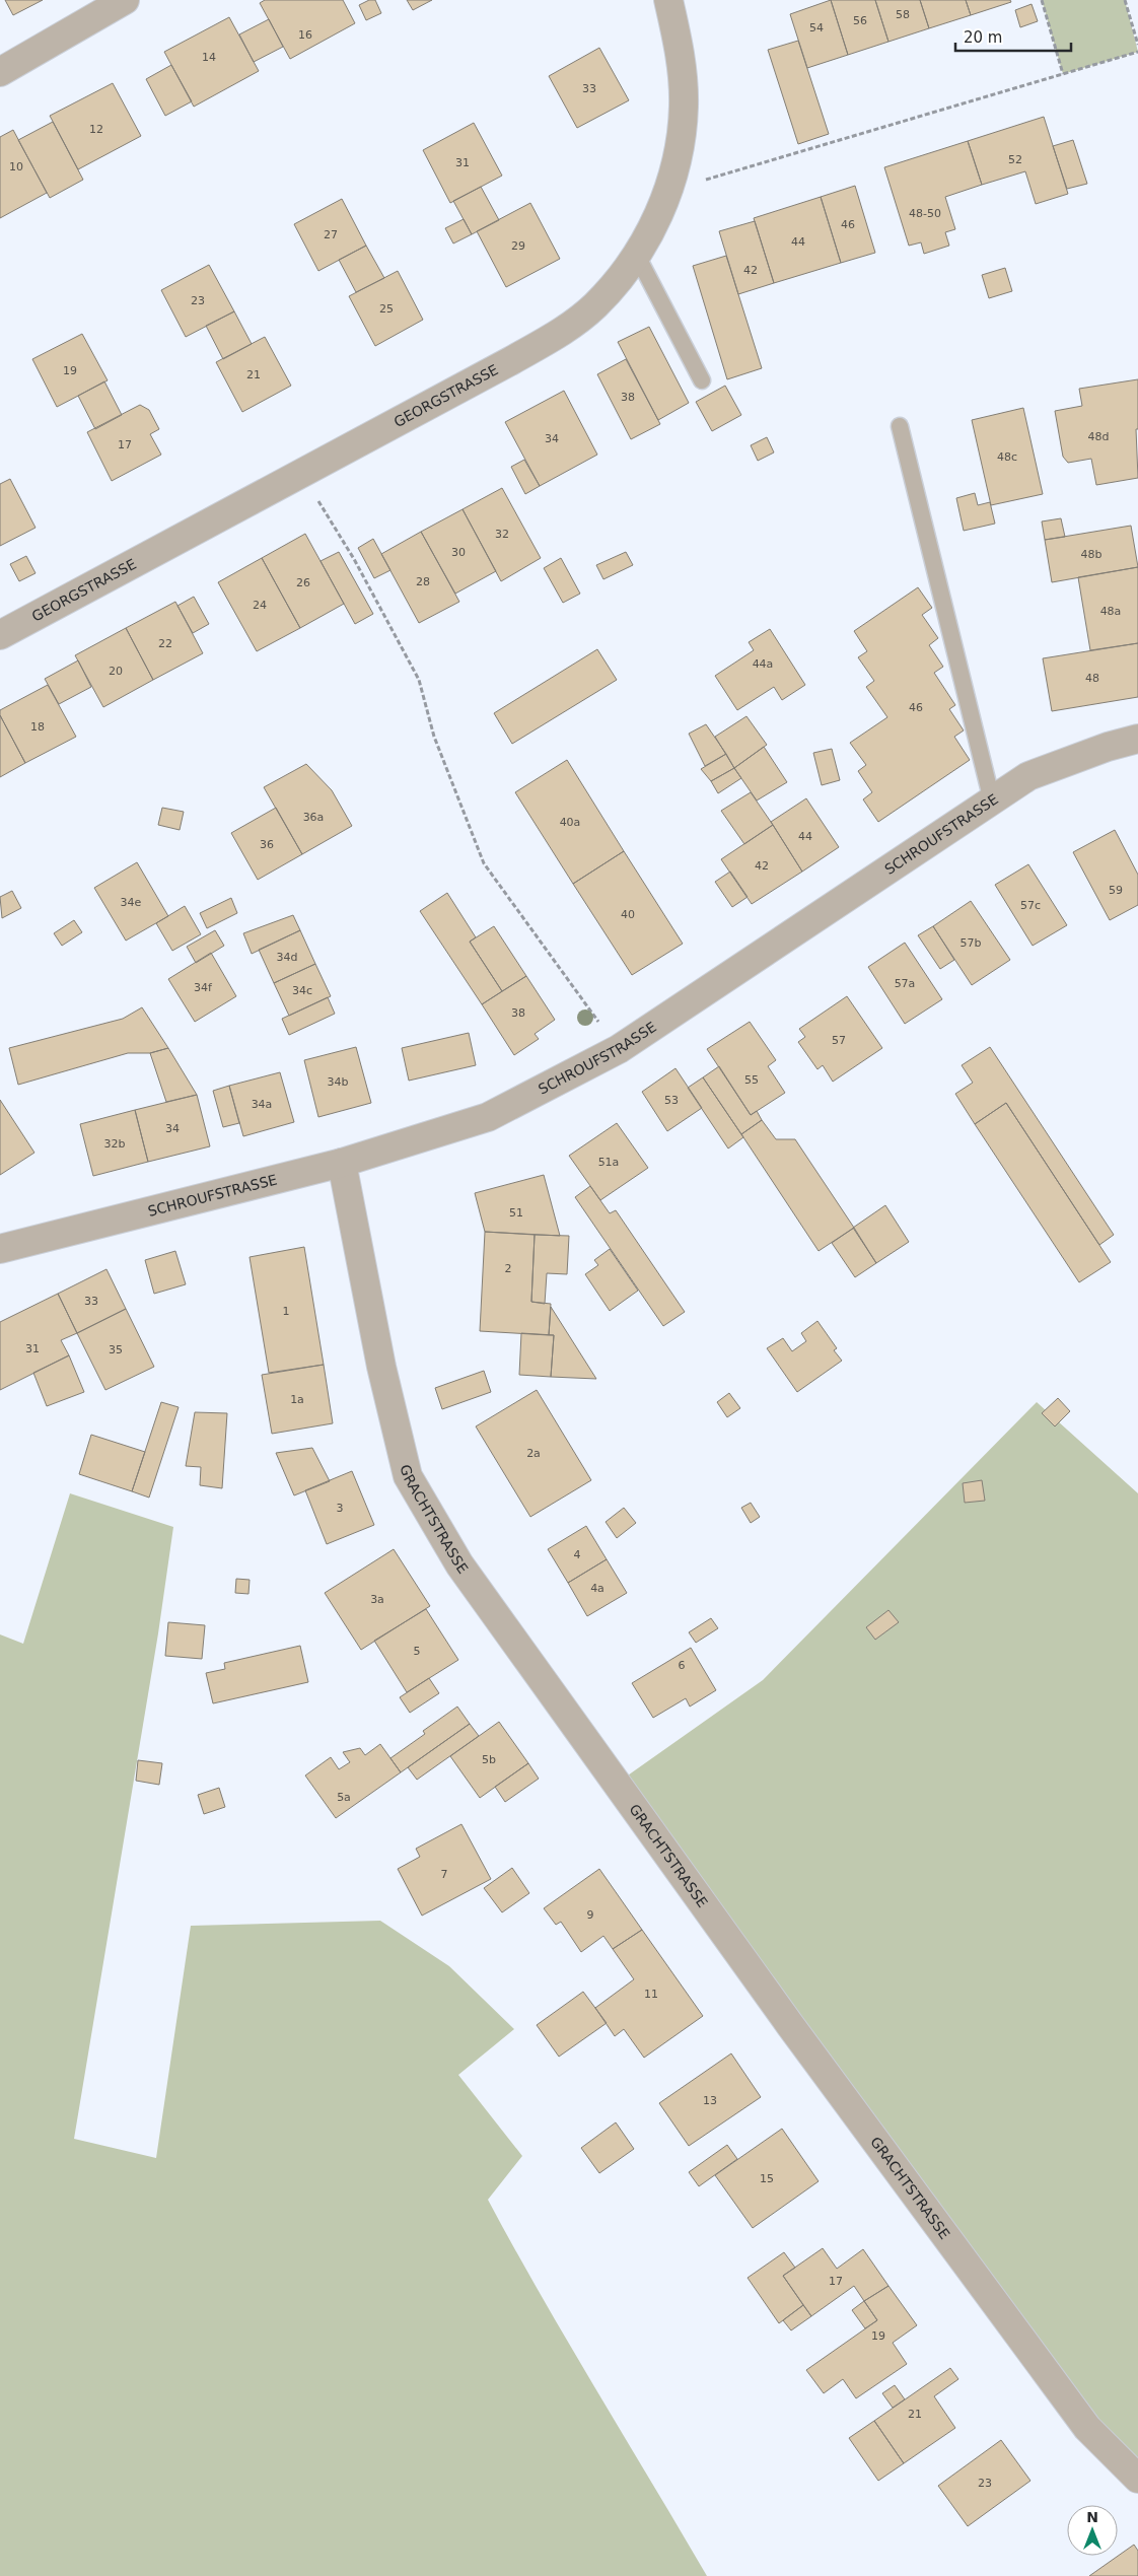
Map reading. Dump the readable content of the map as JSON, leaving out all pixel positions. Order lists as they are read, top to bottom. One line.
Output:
{"streets":{"street":["GEORGSTRASSE","SCHROUFSTRASSE","GRACHTSTRASSE"]},"crossings":[["SCHROUFSTRASSE","GRACHTSTRASSE"]],"house_numbers":["58","56","54","16","14","33","12","52","31","10","48-50","46","27","44","29","42","23","25","19","21","38","48d","34","17","48c","32","30","48b","28","26","24","48a","22","44a","20","48","46","18","36a","40a","44","36","42","59","34e","57c","40","57b","34d","57a","34f","34c","38","57","55","34b","53","34a","34","32b","51a","51","2","33","1","31","35","1a","2a","3","4","4a","3a","5","6","5b","5a","7","9","11","13","15","17","19","21","23"],"scale_bar":"20 m","north":"top"}
